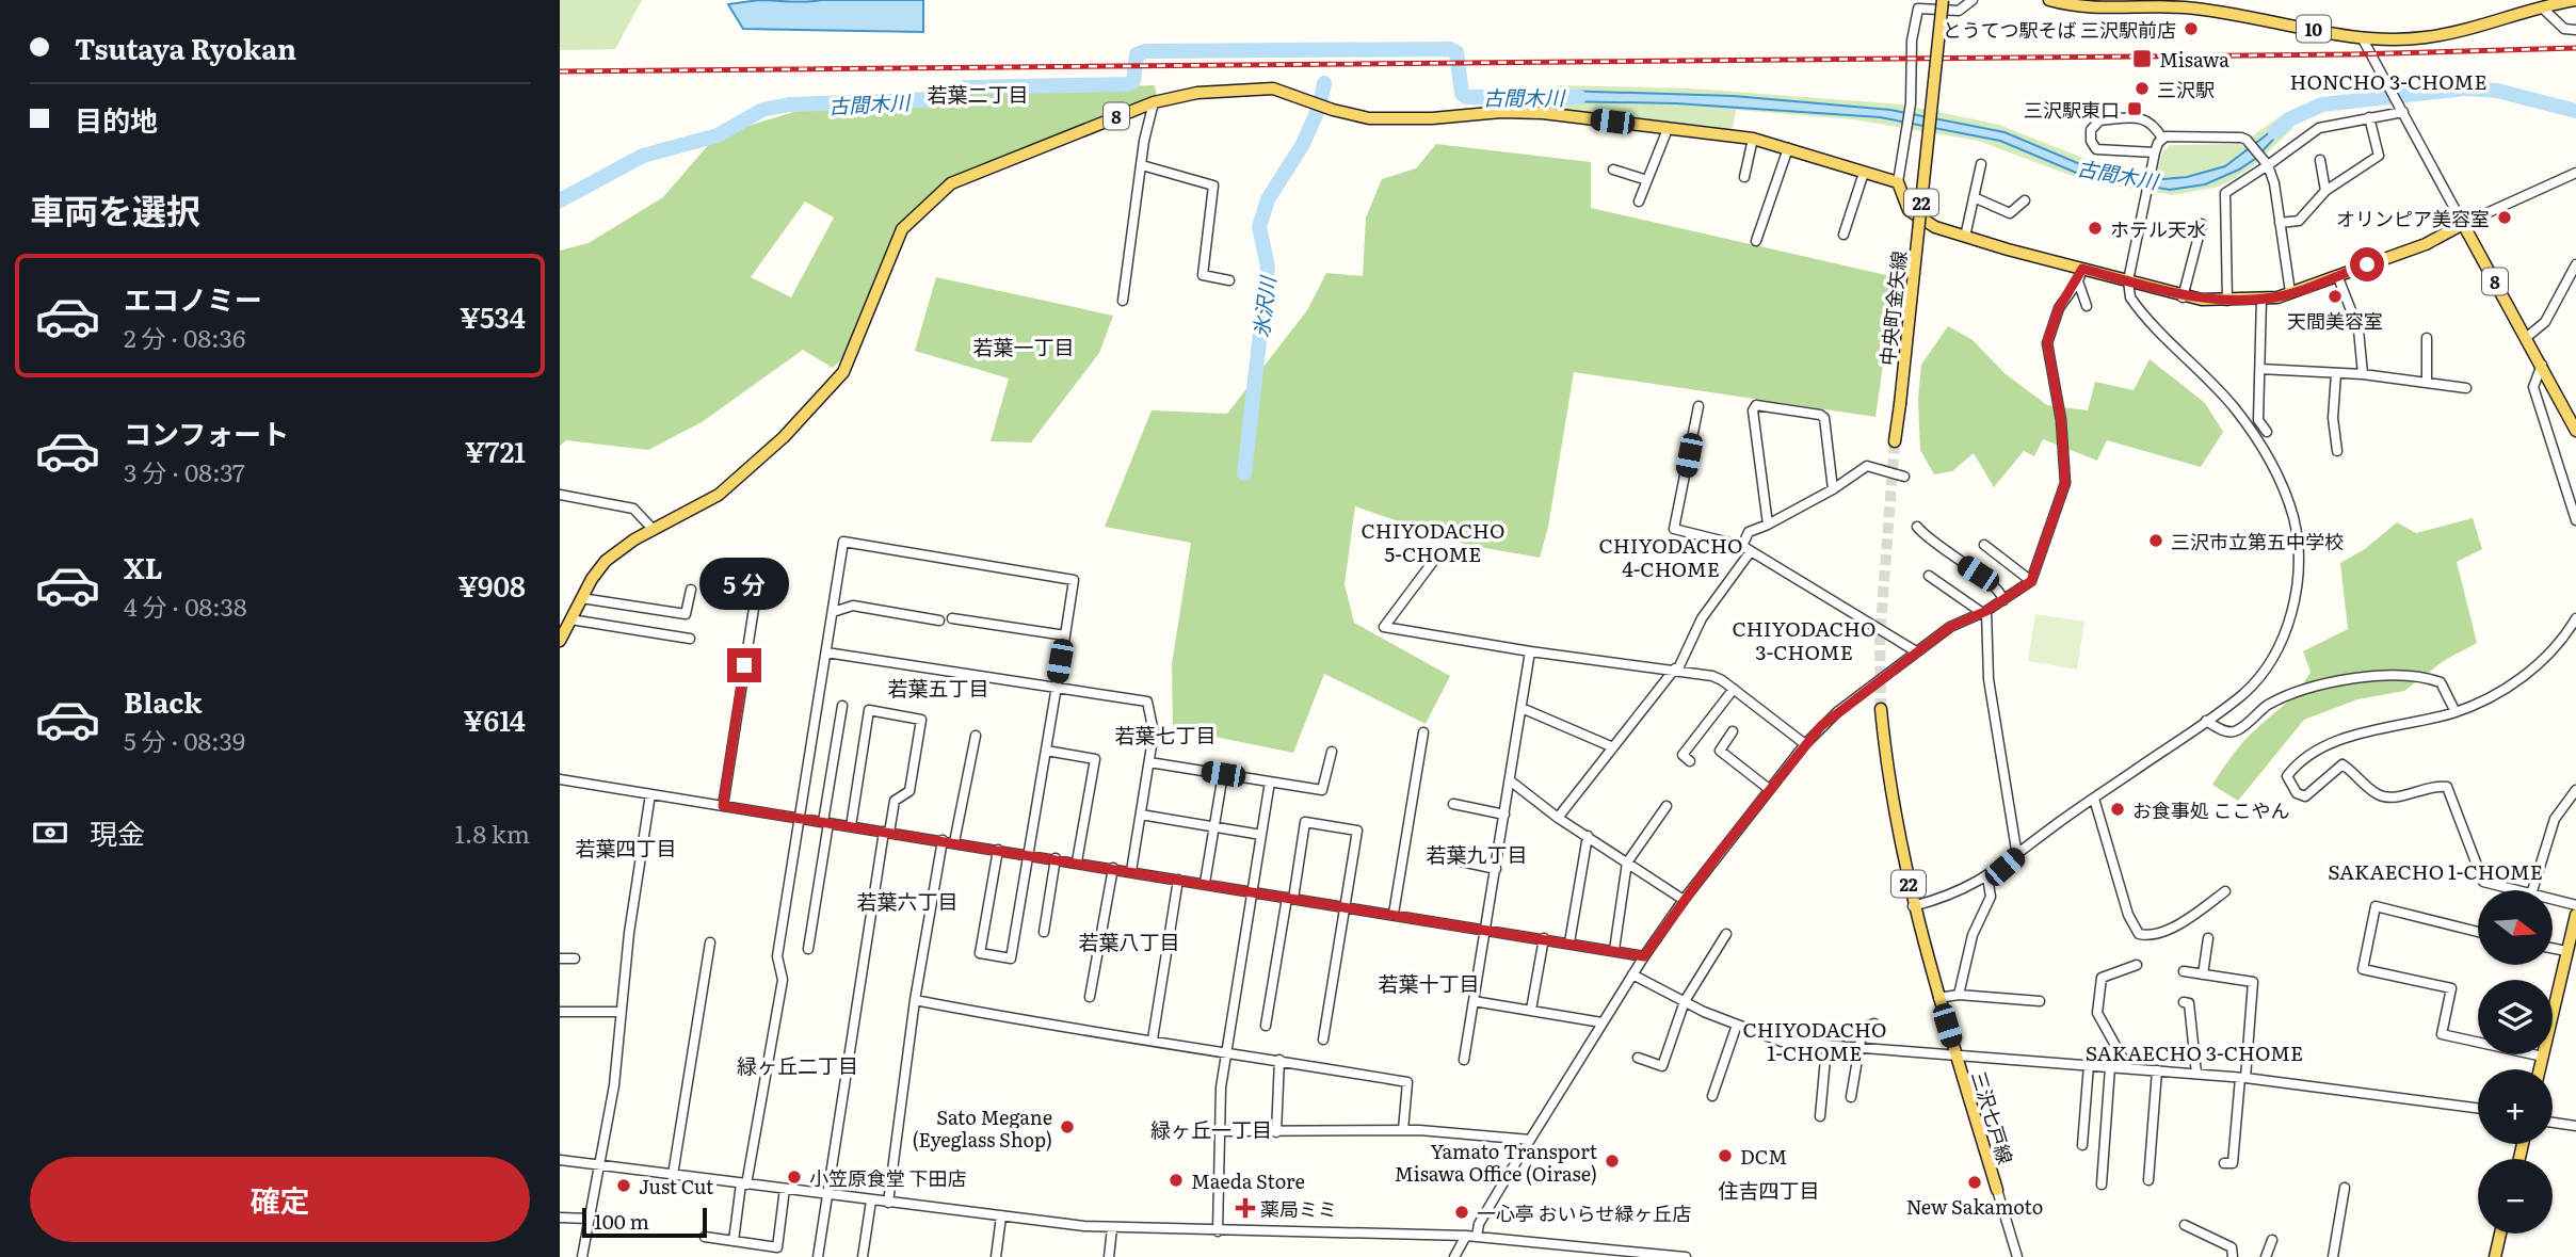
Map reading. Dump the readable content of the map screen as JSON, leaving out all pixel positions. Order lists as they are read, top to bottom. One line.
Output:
{"streets":{"main road":["10","8","22","中央町金矢線","三沢七戸線"]},"crossings":[["22","三沢七戸線"]],"districts":["HONCHO 3-CHOME","若葉二丁目","若葉一丁目","CHIYODACHO 5-CHOME","CHIYODACHO 4-CHOME","CHIYODACHO 3-CHOME","若葉五丁目","若葉七丁目","若葉四丁目","若葉九丁目","SAKAECHO 1-CHOME","若葉六丁目","若葉八丁目","若葉十丁目","CHIYODACHO 1-CHOME","SAKAECHO 3-CHOME","緑ヶ丘二丁目","緑ヶ丘一丁目","住吉四丁目"],"water":["古間木川","氷沢川"],"places":{"other":["とうてつ駅そば 三沢駅前店","三沢駅","オリンピア美容室","ホテル天水","天間美容室","三沢市立第五中学校","お食事処 ここやん","Sato Megane (Eyeglass Shop)","DCM","Yamato Transport Misawa Office (Oirase)","小笠原食堂 下田店","Maeda Store","New Sakamoto","Just Cut","一心亭 おいらせ緑ヶ丘店"],"transit":["Misawa","三沢駅東口"],"health":["薬局ミミ"]},"scale_bar":"100 m","north":"right","page":{"banner":["Tsutaya Ryokan","目的地"],"heading":"車両を選択","list":[{"name":"エコノミー","note":"2 分 · 08:36","value":"¥534"},{"name":"コンフォート","note":"3 分 · 08:37","value":"¥721"},{"name":"XL","note":"4 分 · 08:38","value":"¥908"},{"name":"Black","note":"5 分 · 08:39","value":"¥614"}],"bubble":"5 分","pay":["現金","1.8 km"],"map_buttons":["+","−"],"buttons":"確定","scale":"100 m"}}
